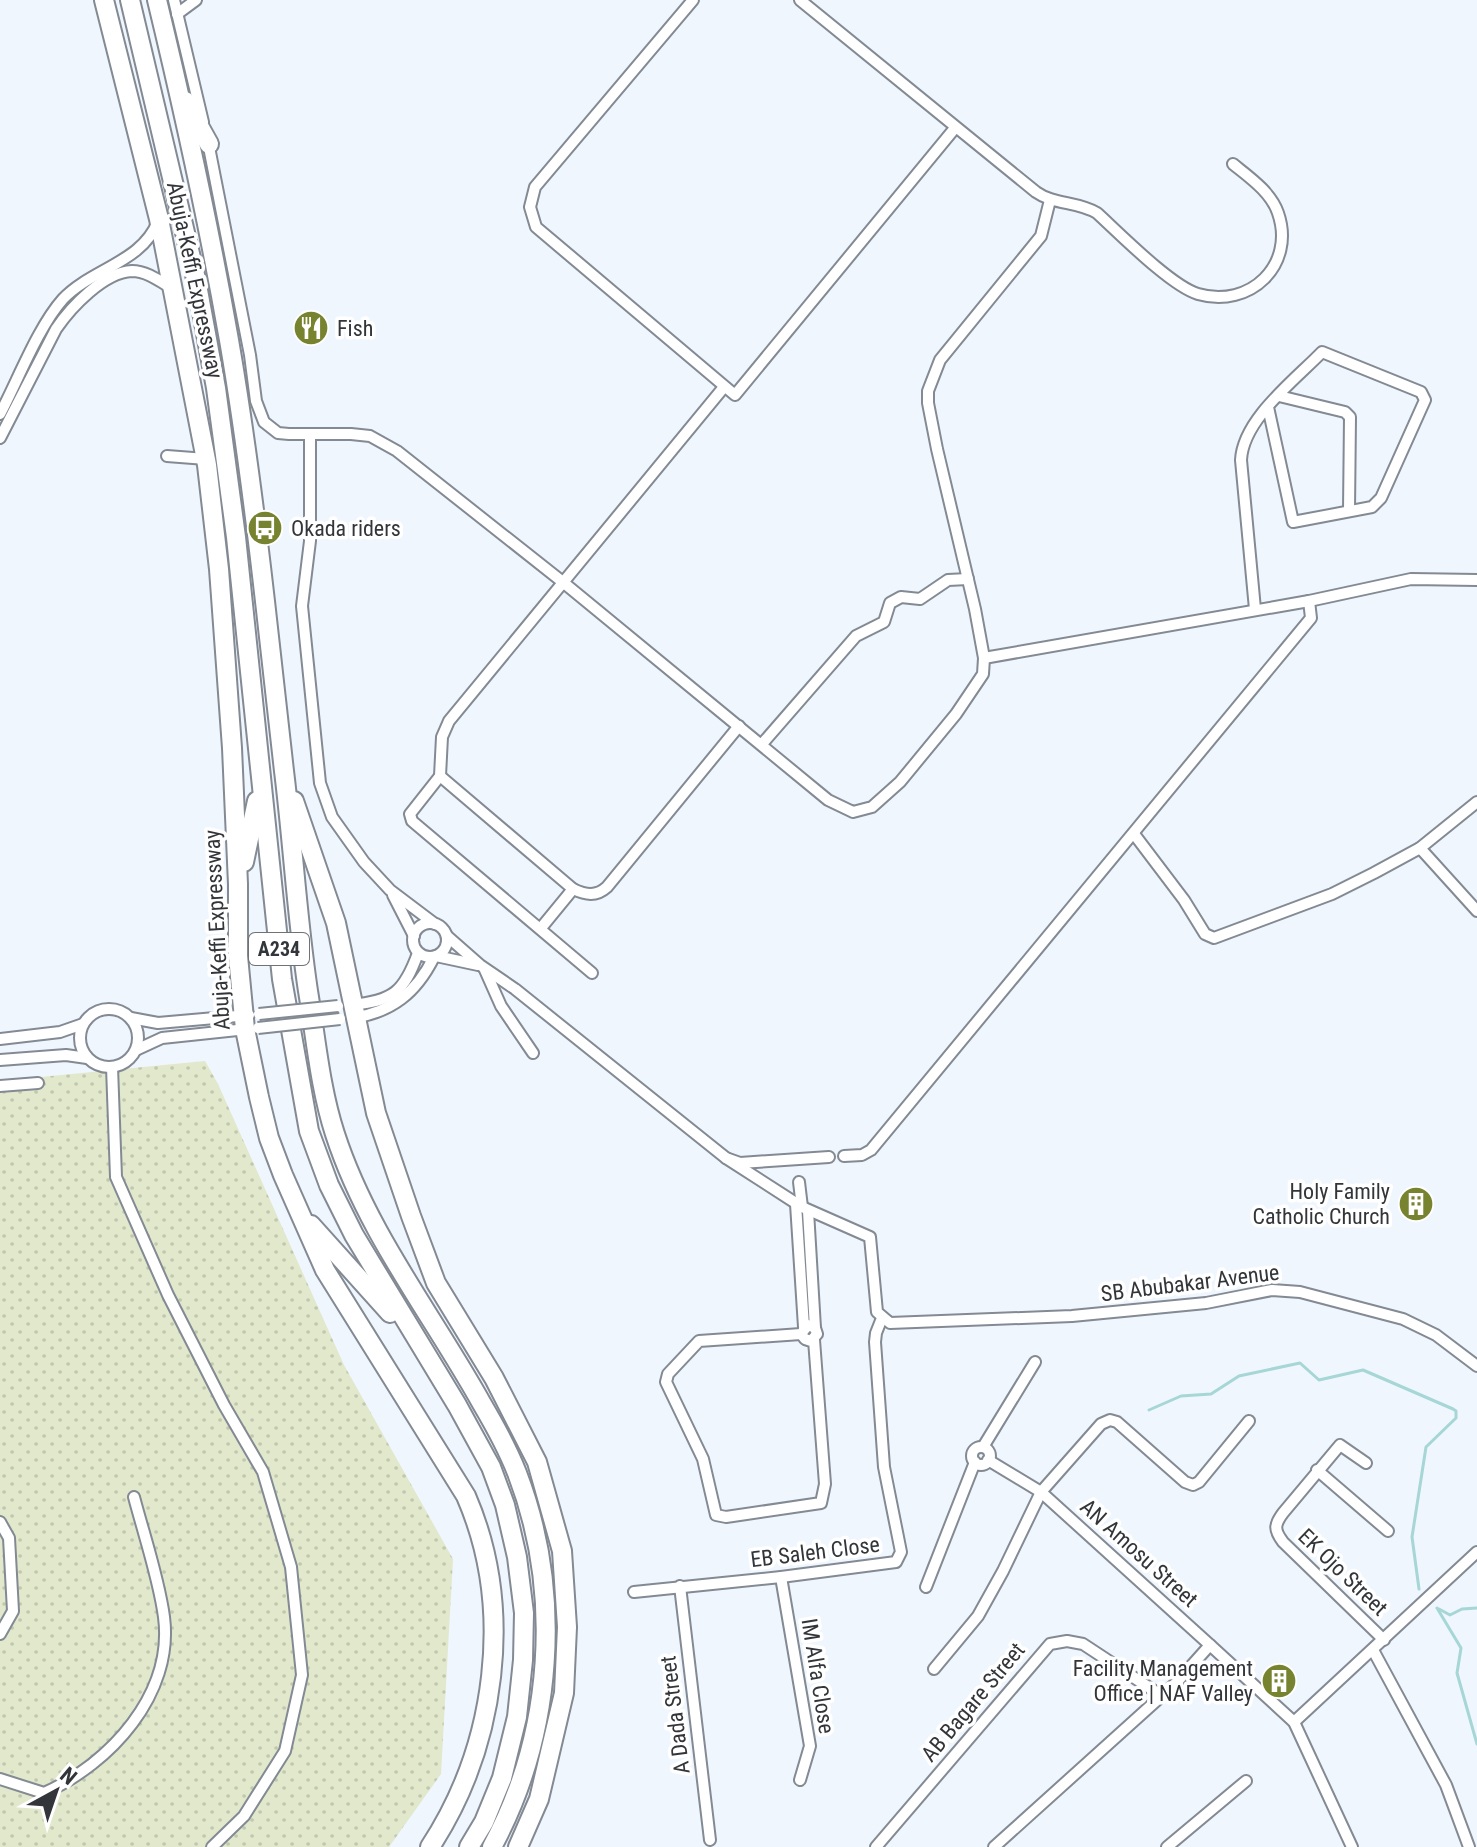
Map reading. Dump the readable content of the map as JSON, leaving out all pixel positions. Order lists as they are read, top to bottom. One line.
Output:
{"streets":{"highway":["Abuja-Keffi Expressway","A234"],"street":["SB Abubakar Avenue","EB Saleh Close","AN Amosu Street","EK Ojo Street","IM Alfa Close","AB Bagare Street","A Dada Street"]},"crossings":[["SB Abubakar Avenue","EB Saleh Close"],["EB Saleh Close","IM Alfa Close"],["EB Saleh Close","A Dada Street"]],"places":{"restaurant":["Fish"],"bus stop":["Okada riders"],"building":["Holy Family Catholic Church","Facility Management Office | NAF Valley"]},"north":"top right"}
